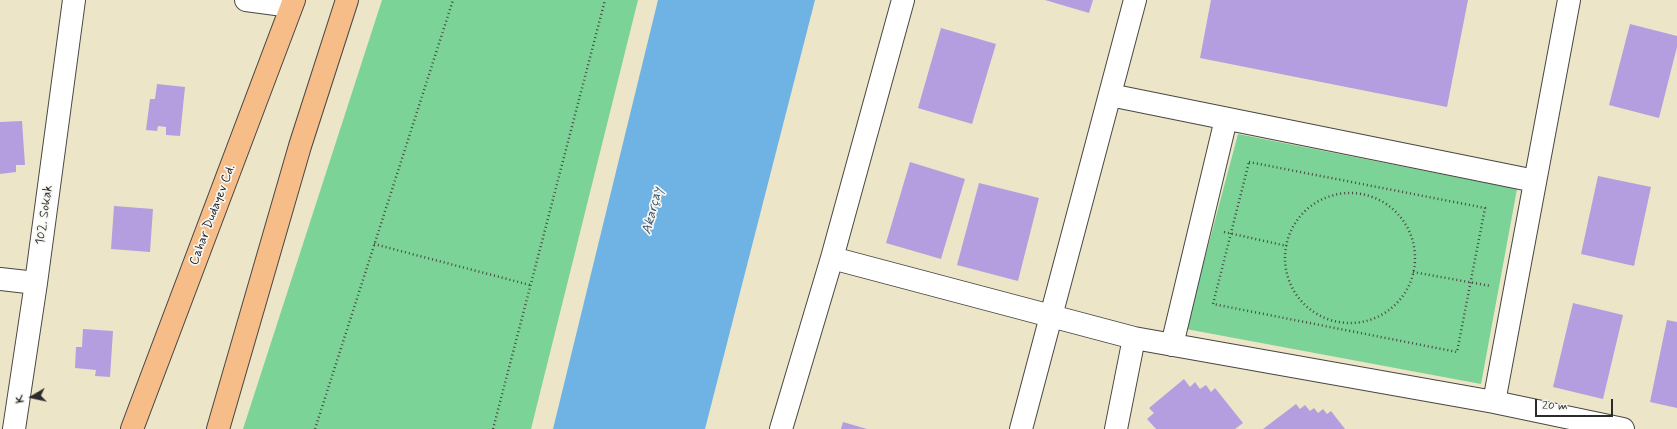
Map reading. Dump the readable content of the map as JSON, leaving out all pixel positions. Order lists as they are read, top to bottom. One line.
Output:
{"streets":{"main road":["Cahar Dudayev Cd."],"street":["102. Sokak"]},"water":["Akarçay"],"scale_bar":"20 m","north":"left"}
